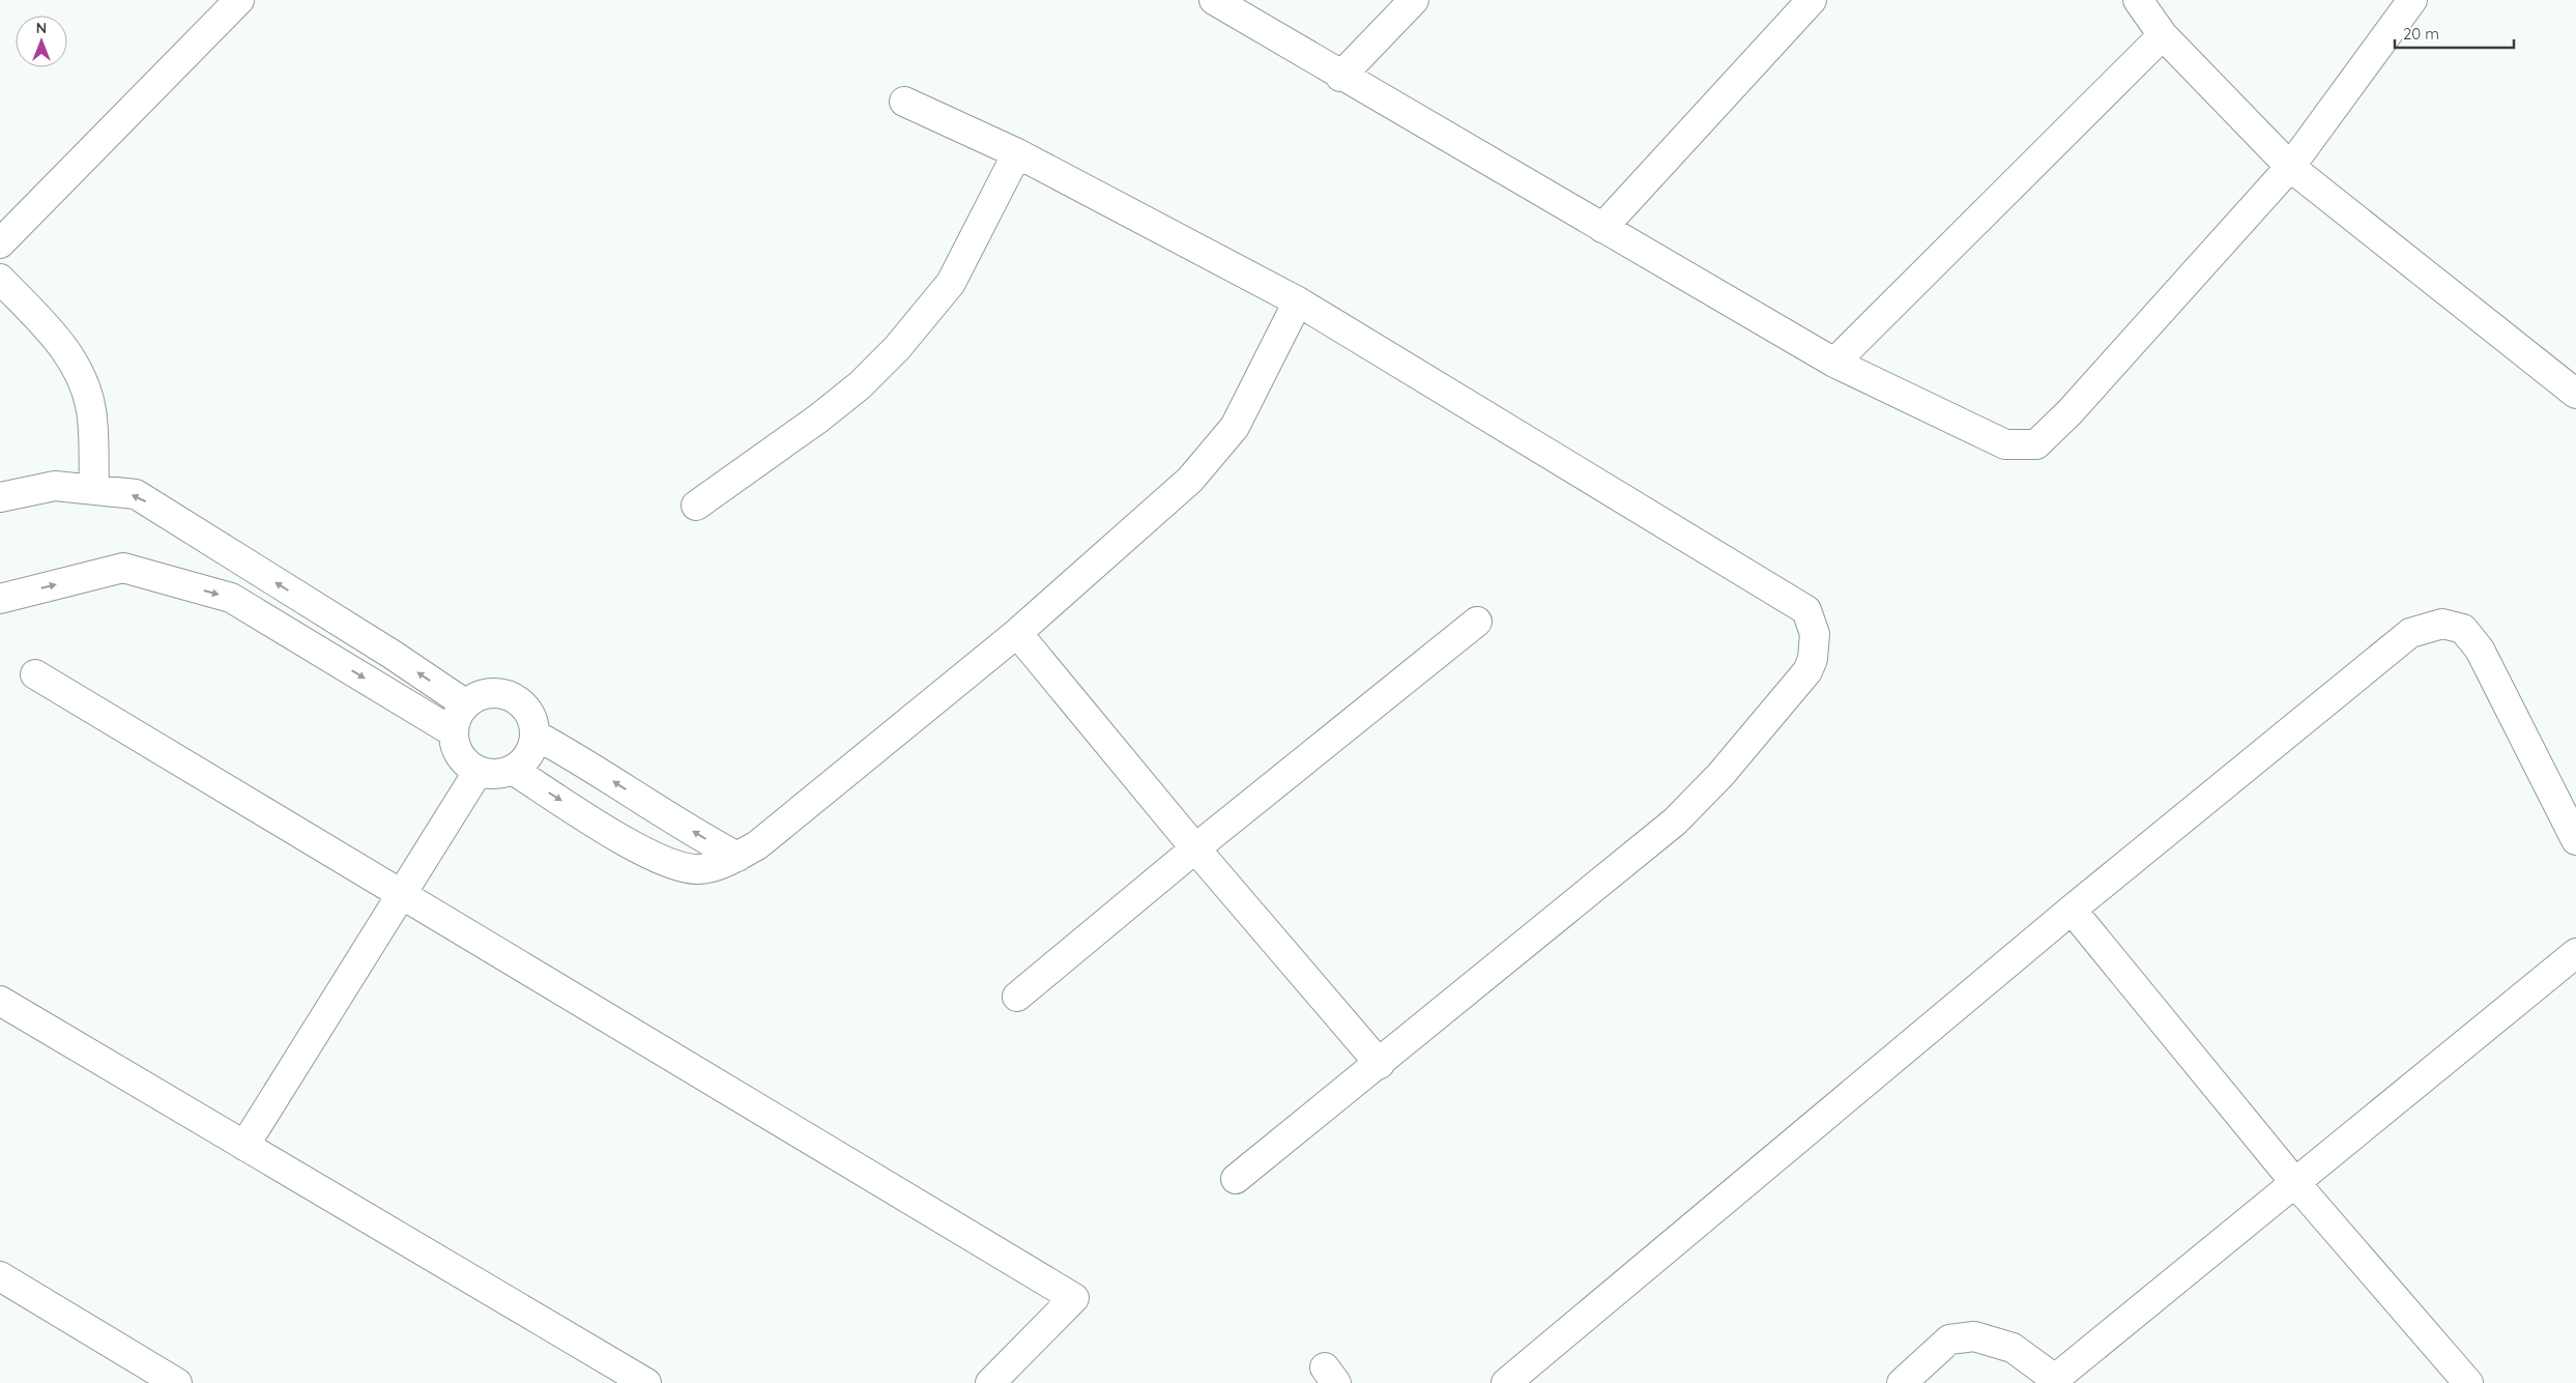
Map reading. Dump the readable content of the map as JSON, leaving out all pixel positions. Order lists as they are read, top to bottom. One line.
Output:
{"scale_bar":"20 m","north":"top"}
